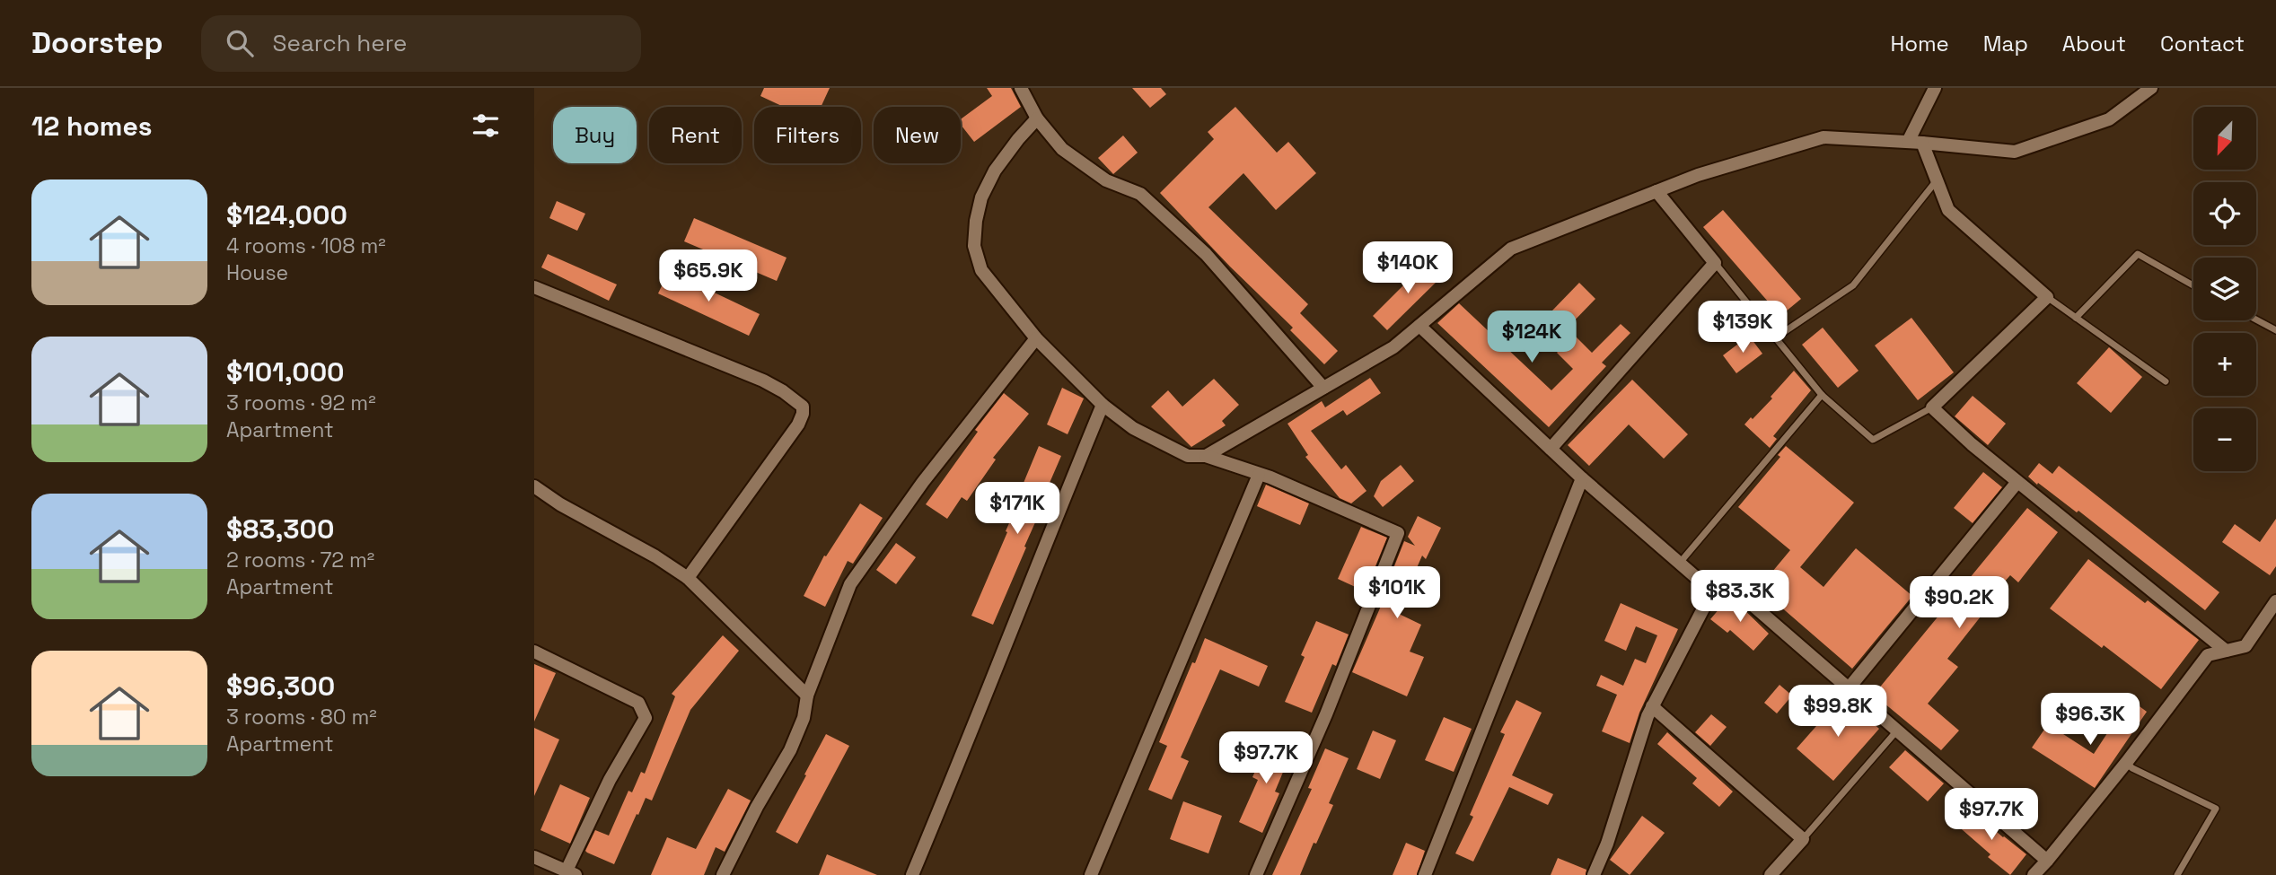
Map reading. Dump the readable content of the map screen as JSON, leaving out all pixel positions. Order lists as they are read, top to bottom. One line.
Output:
{"north":"bottom left","page":{"header":"Doorstep","search":"Search here","nav":["Home","Map","About","Contact"],"heading":"12 homes","map_buttons":["+","−"],"chip":["Buy","Rent","Filters","New"],"list":[{"name":"$124,000","note":"4 rooms · 108 m² · House"},{"name":"$101,000","note":"3 rooms · 92 m² · Apartment"},{"name":"$83,300","note":"2 rooms · 72 m² · Apartment"},{"name":"$96,300","note":"3 rooms · 80 m² · Apartment"}],"price":["$140K","$65.9K","$139K","$124K","$171K","$101K","$83.3K","$90.2K","$99.8K","$96.3K","$97.7K","$97.7K"]}}
